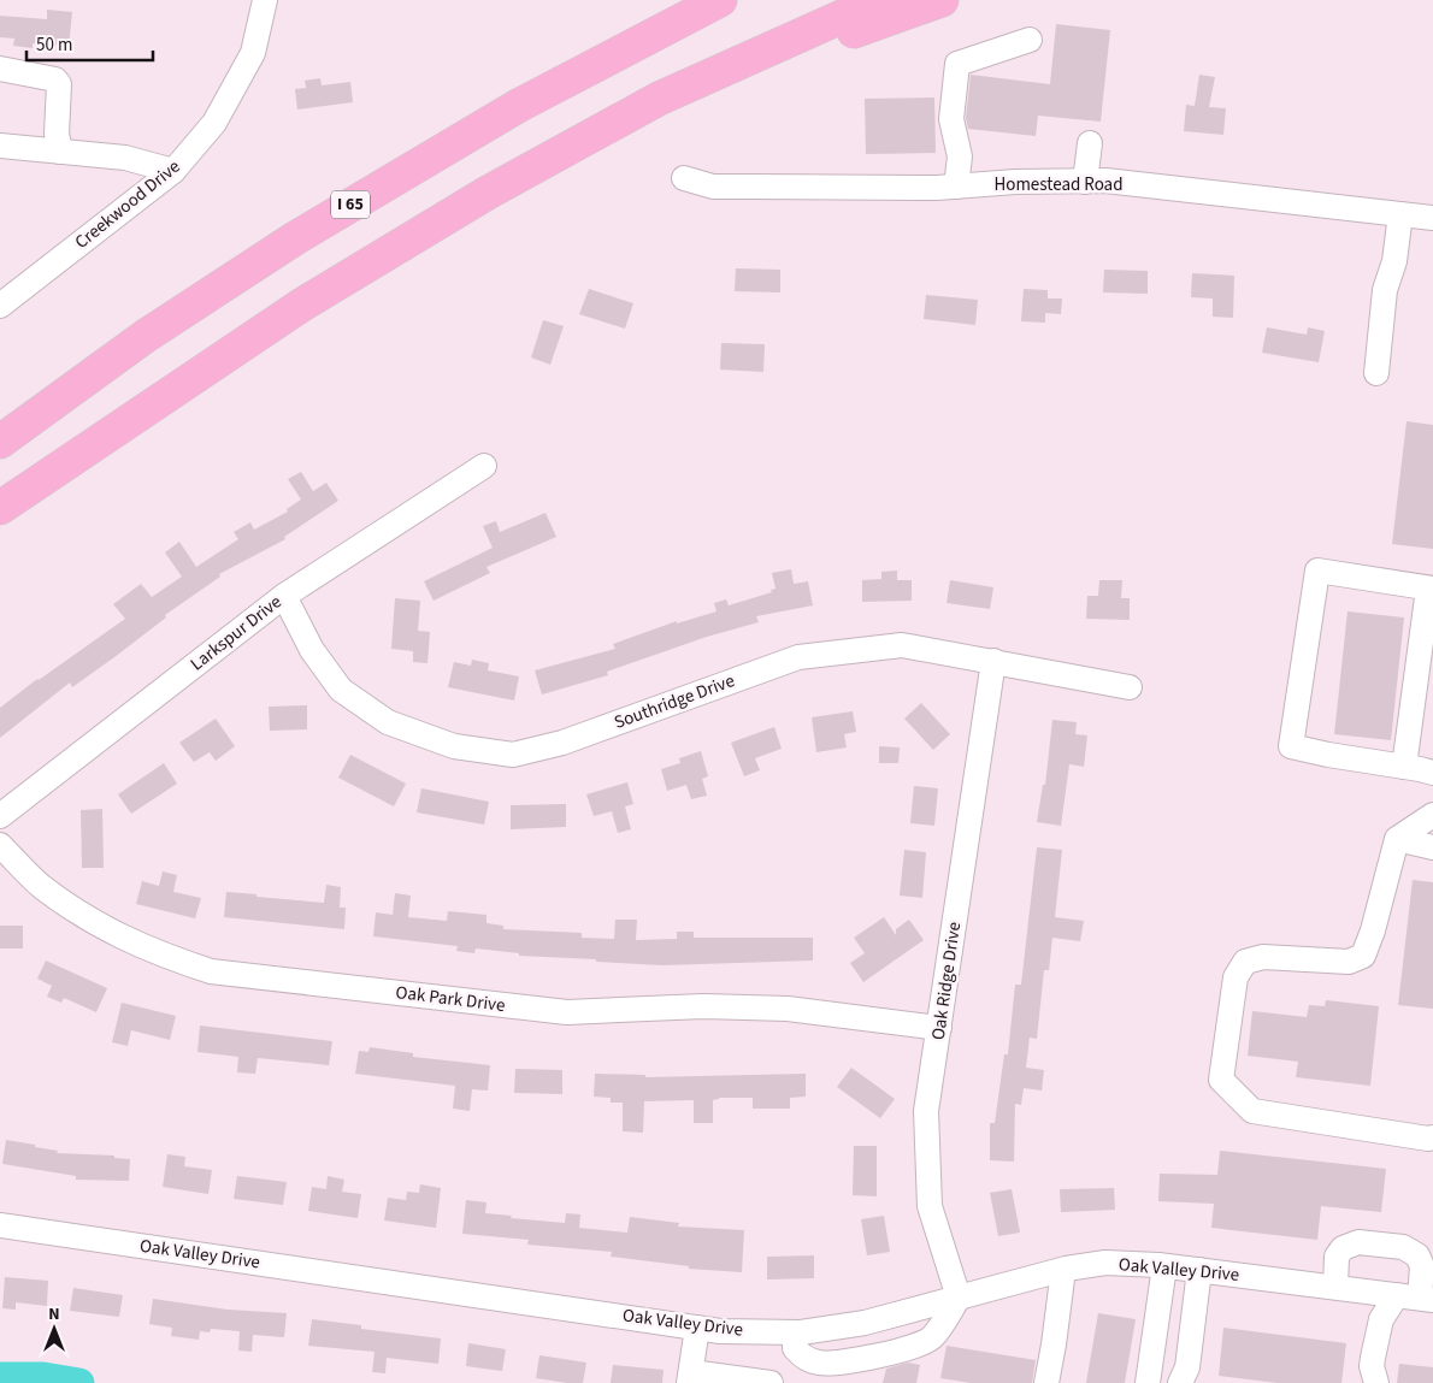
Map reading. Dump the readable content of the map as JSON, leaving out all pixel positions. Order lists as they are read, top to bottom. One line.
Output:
{"streets":{"highway":["I 65"],"street":["Homestead Road","Creekwood Drive","Larkspur Drive","Southridge Drive","Oak Ridge Drive","Oak Park Drive","Oak Valley Drive"]},"crossings":[["Larkspur Drive","Southridge Drive"],["Southridge Drive","Oak Ridge Drive"],["Oak Ridge Drive","Oak Park Drive"],["Oak Ridge Drive","Oak Valley Drive"]],"scale_bar":"50 m","north":"top"}
